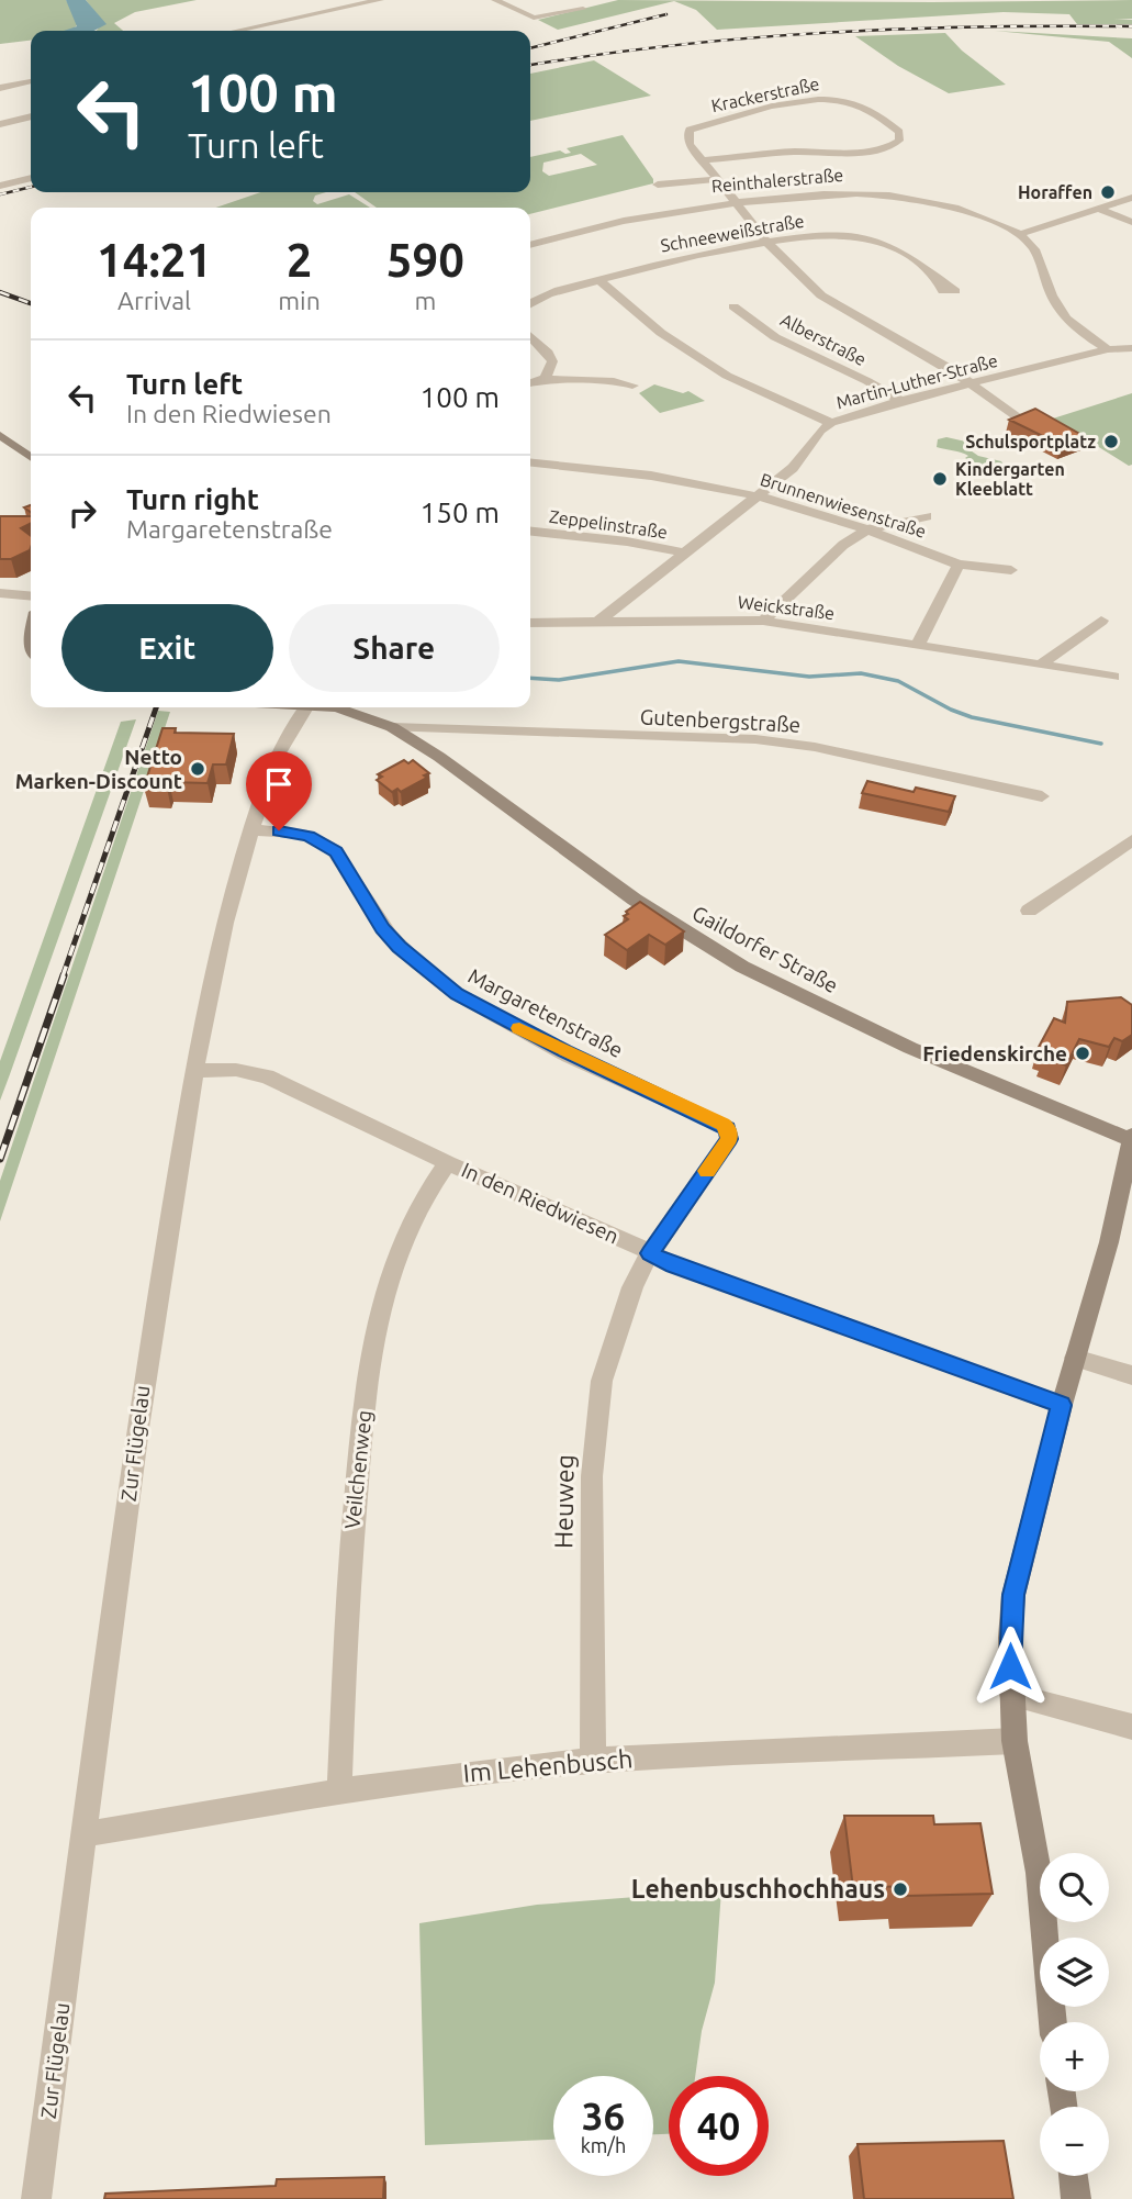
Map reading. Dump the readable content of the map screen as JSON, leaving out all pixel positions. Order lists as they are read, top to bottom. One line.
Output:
{"streets":{"main road":["Gaildorfer Straße"],"street":["Krackerstraße","Reinthalerstraße","Schneeweißstraße","Alberstraße","Martin-Luther-Straße","Brunnenwiesenstraße","Zeppelinstraße","Weickstraße","Gutenbergstraße","Margaretenstraße","In den Riedwiesen","Zur Flügelau","Veilchenweg","Heuweg","Im Lehenbusch"]},"crossings":[["Krackerstraße","Reinthalerstraße"],["Krackerstraße","Schneeweißstraße"],["Krackerstraße","Martin-Luther-Straße"],["Alberstraße","Martin-Luther-Straße"],["Martin-Luther-Straße","Brunnenwiesenstraße"],["Martin-Luther-Straße","Zeppelinstraße"],["Martin-Luther-Straße","Weickstraße"],["Gutenbergstraße","Gaildorfer Straße"],["Margaretenstraße","In den Riedwiesen"],["Margaretenstraße","Zur Flügelau"],["Margaretenstraße","Heuweg"],["In den Riedwiesen","Zur Flügelau"],["In den Riedwiesen","Veilchenweg"],["In den Riedwiesen","Heuweg"],["Zur Flügelau","Im Lehenbusch"],["Veilchenweg","Im Lehenbusch"],["Heuweg","Im Lehenbusch"]],"places":["Horaffen","Schulsportplatz","Kindergarten Kleeblatt","Netto Marken-Discount","Friedenskirche","Lehenbuschhochhaus"],"page":{"turn":["100 m","Turn left"],"eta":["14:21","Arrival","2","min","590","m"],"list":[{"name":"Turn left","note":"In den Riedwiesen","value":"100 m"},{"name":"Turn right","note":"Margaretenstraße","value":"150 m"}],"buttons":["Exit","Share"],"map_buttons":["+","−"],"speed":"36 km/h","limit":"40"}}
